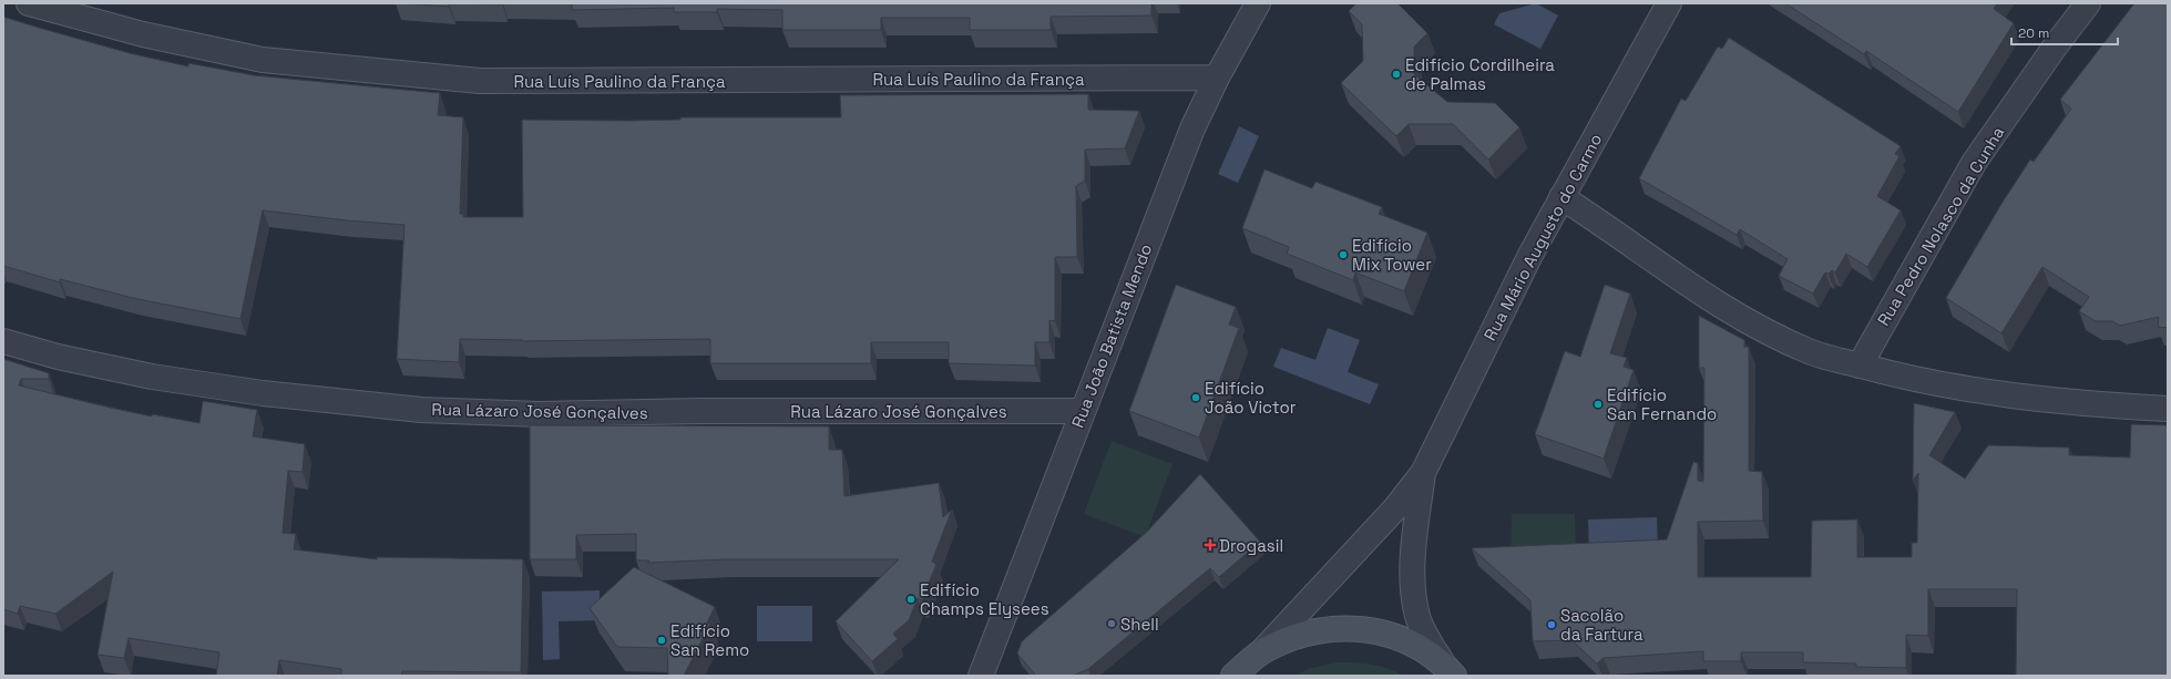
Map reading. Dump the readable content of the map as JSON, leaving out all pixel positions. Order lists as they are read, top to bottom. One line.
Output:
{"streets":{"street":["Rua Luís Paulino da França","Rua Pedro Nolasco da Cunha","Rua Mário Augusto do Carmo","Rua João Batista Mendo","Rua Lázaro José Gonçalves"]},"crossings":[["Rua Luís Paulino da França","Rua João Batista Mendo"],["Rua João Batista Mendo","Rua Lázaro José Gonçalves"]],"places":{"other":["Edifício Cordilheira de Palmas","Edifício Mix Tower","Edifício João Victor","Edifício San Fernando","Edifício Champs Elysees","Shell","Sacolão da Fartura","Edifício San Remo"],"health":["Drogasil"]},"scale_bar":"20 m"}
